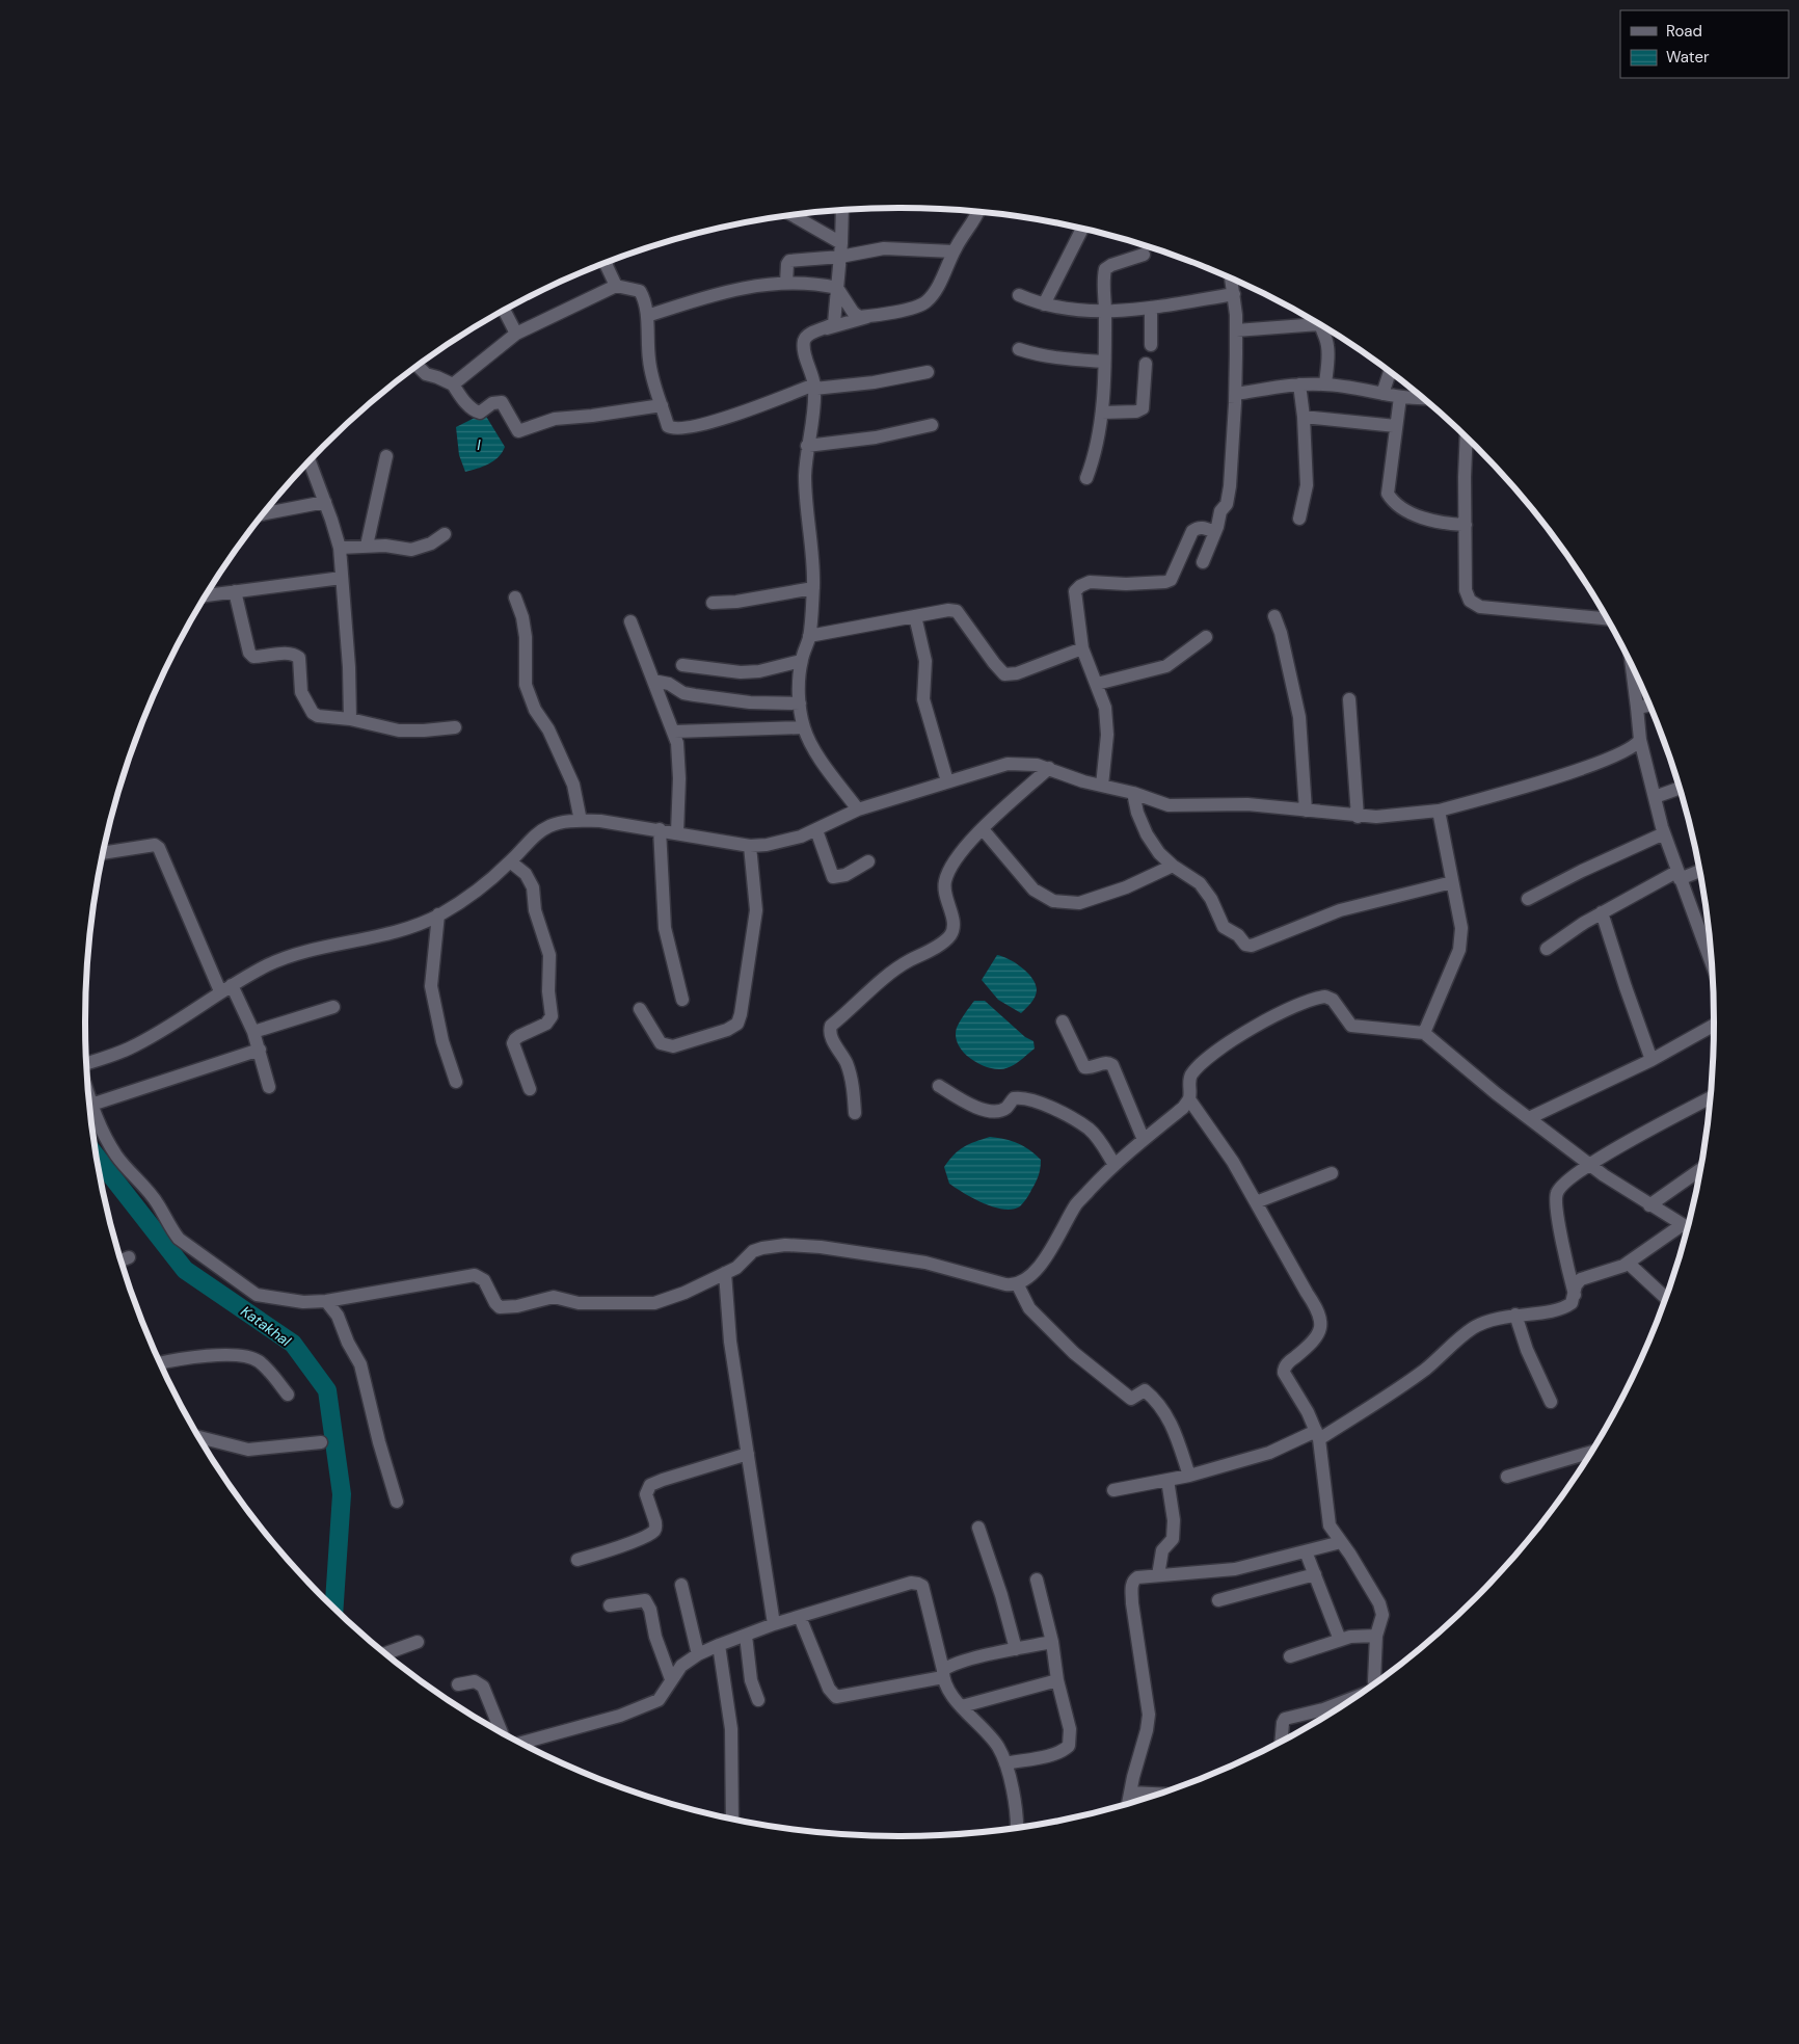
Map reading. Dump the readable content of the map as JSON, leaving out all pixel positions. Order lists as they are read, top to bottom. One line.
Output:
{"water":["I","Katakhal"],"legend":["Road","Water"]}
